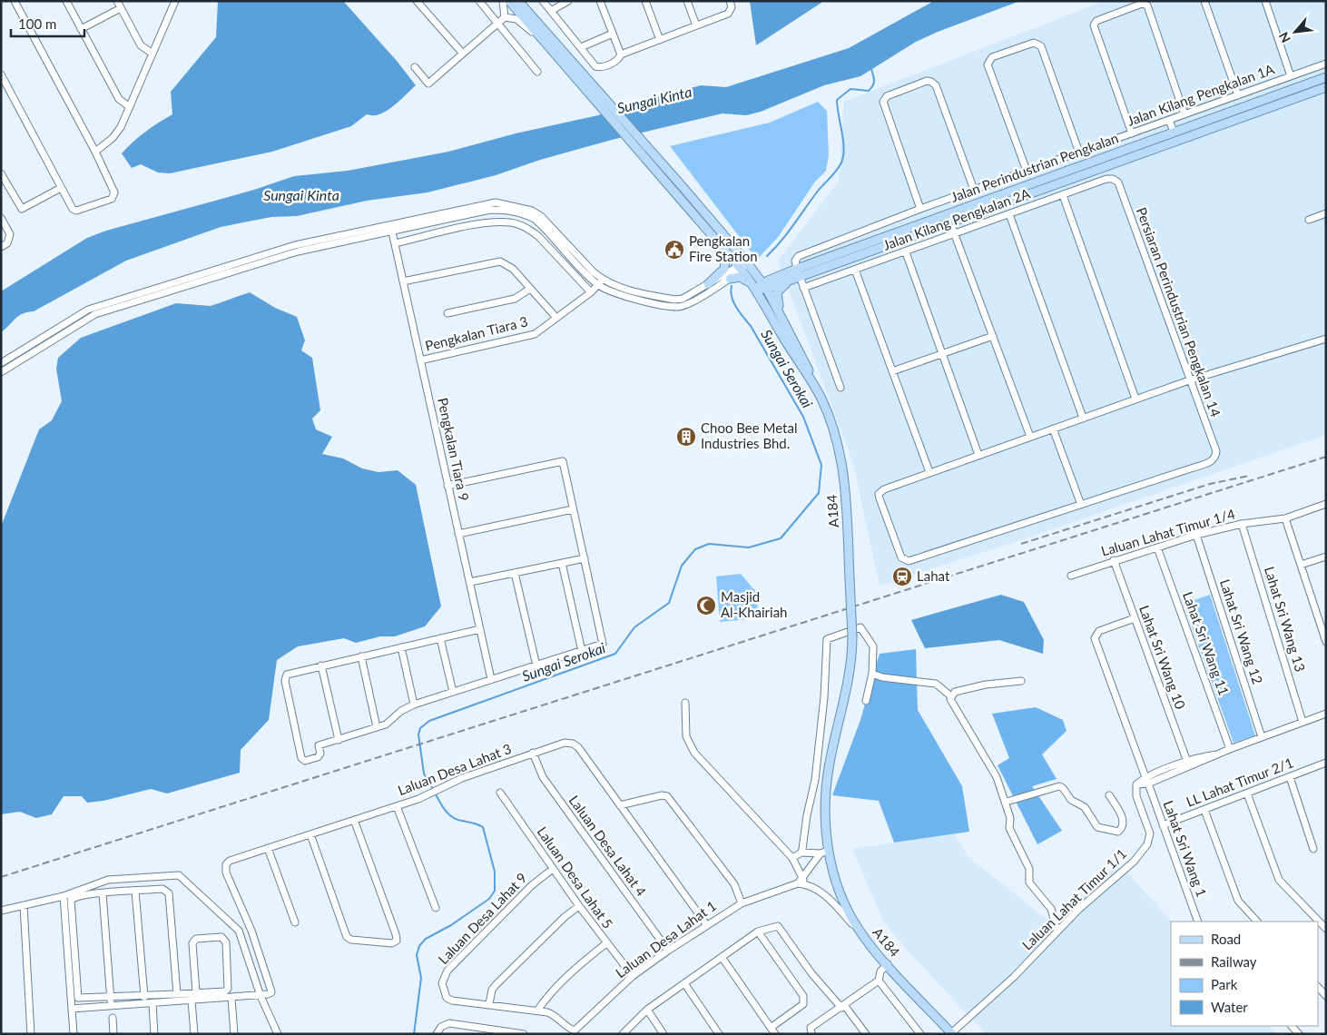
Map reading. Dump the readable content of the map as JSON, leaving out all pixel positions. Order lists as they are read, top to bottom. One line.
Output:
{"streets":{"main road":["Jalan Perindustrian Pengkalan","A184"],"street":["Jalan Kilang Pengkalan 1A","Jalan Kilang Pengkalan 2A","Persiaran Perindustrian Pengkalan 14","Pengkalan Tiara 3","Pengkalan Tiara 9","Laluan Lahat Timur 1/4","Lahat Sri Wang 13","Lahat Sri Wang 12","Lahat Sri Wang 11","Lahat Sri Wang 10","Laluan Desa Lahat 3","LL Lahat Timur 2/1","Laluan Desa Lahat 4","Lahat Sri Wang 1","Laluan Desa Lahat 5","Laluan Lahat Timur 1/1","Laluan Desa Lahat 9","Laluan Desa Lahat 1"]},"crossings":[["Jalan Kilang Pengkalan 1A","Jalan Perindustrian Pengkalan"],["Jalan Kilang Pengkalan 2A","Persiaran Perindustrian Pengkalan 14"],["Pengkalan Tiara 3","Pengkalan Tiara 9"],["A184","Laluan Lahat Timur 1/1"],["Laluan Lahat Timur 1/4","Lahat Sri Wang 13"],["Laluan Lahat Timur 1/4","Lahat Sri Wang 12"],["Laluan Lahat Timur 1/4","Lahat Sri Wang 11"],["Laluan Lahat Timur 1/4","Lahat Sri Wang 10"],["Lahat Sri Wang 13","Laluan Lahat Timur 1/1"],["Lahat Sri Wang 12","Laluan Lahat Timur 1/1"],["Lahat Sri Wang 11","Laluan Lahat Timur 1/1"],["Lahat Sri Wang 10","Lahat Sri Wang 1"],["Lahat Sri Wang 10","Laluan Lahat Timur 1/1"],["Laluan Desa Lahat 3","Laluan Desa Lahat 4"],["Laluan Desa Lahat 3","Laluan Desa Lahat 1"],["LL Lahat Timur 2/1","Lahat Sri Wang 1"],["Laluan Desa Lahat 4","Laluan Desa Lahat 1"],["Lahat Sri Wang 1","Laluan Lahat Timur 1/1"],["Laluan Desa Lahat 5","Laluan Desa Lahat 9"],["Laluan Desa Lahat 5","Laluan Desa Lahat 1"],["Laluan Desa Lahat 9","Laluan Desa Lahat 1"]],"water":["Sungai Kinta","Sungai Serokai"],"places":{"public building":["Pengkalan Fire Station"],"building":["Choo Bee Metal Industries Bhd."],"station":["Lahat"],"mosque":["Masjid Al-Khairiah"]},"legend":["Road","Railway","Park","Water"],"scale_bar":"100 m","north":"bottom left"}
